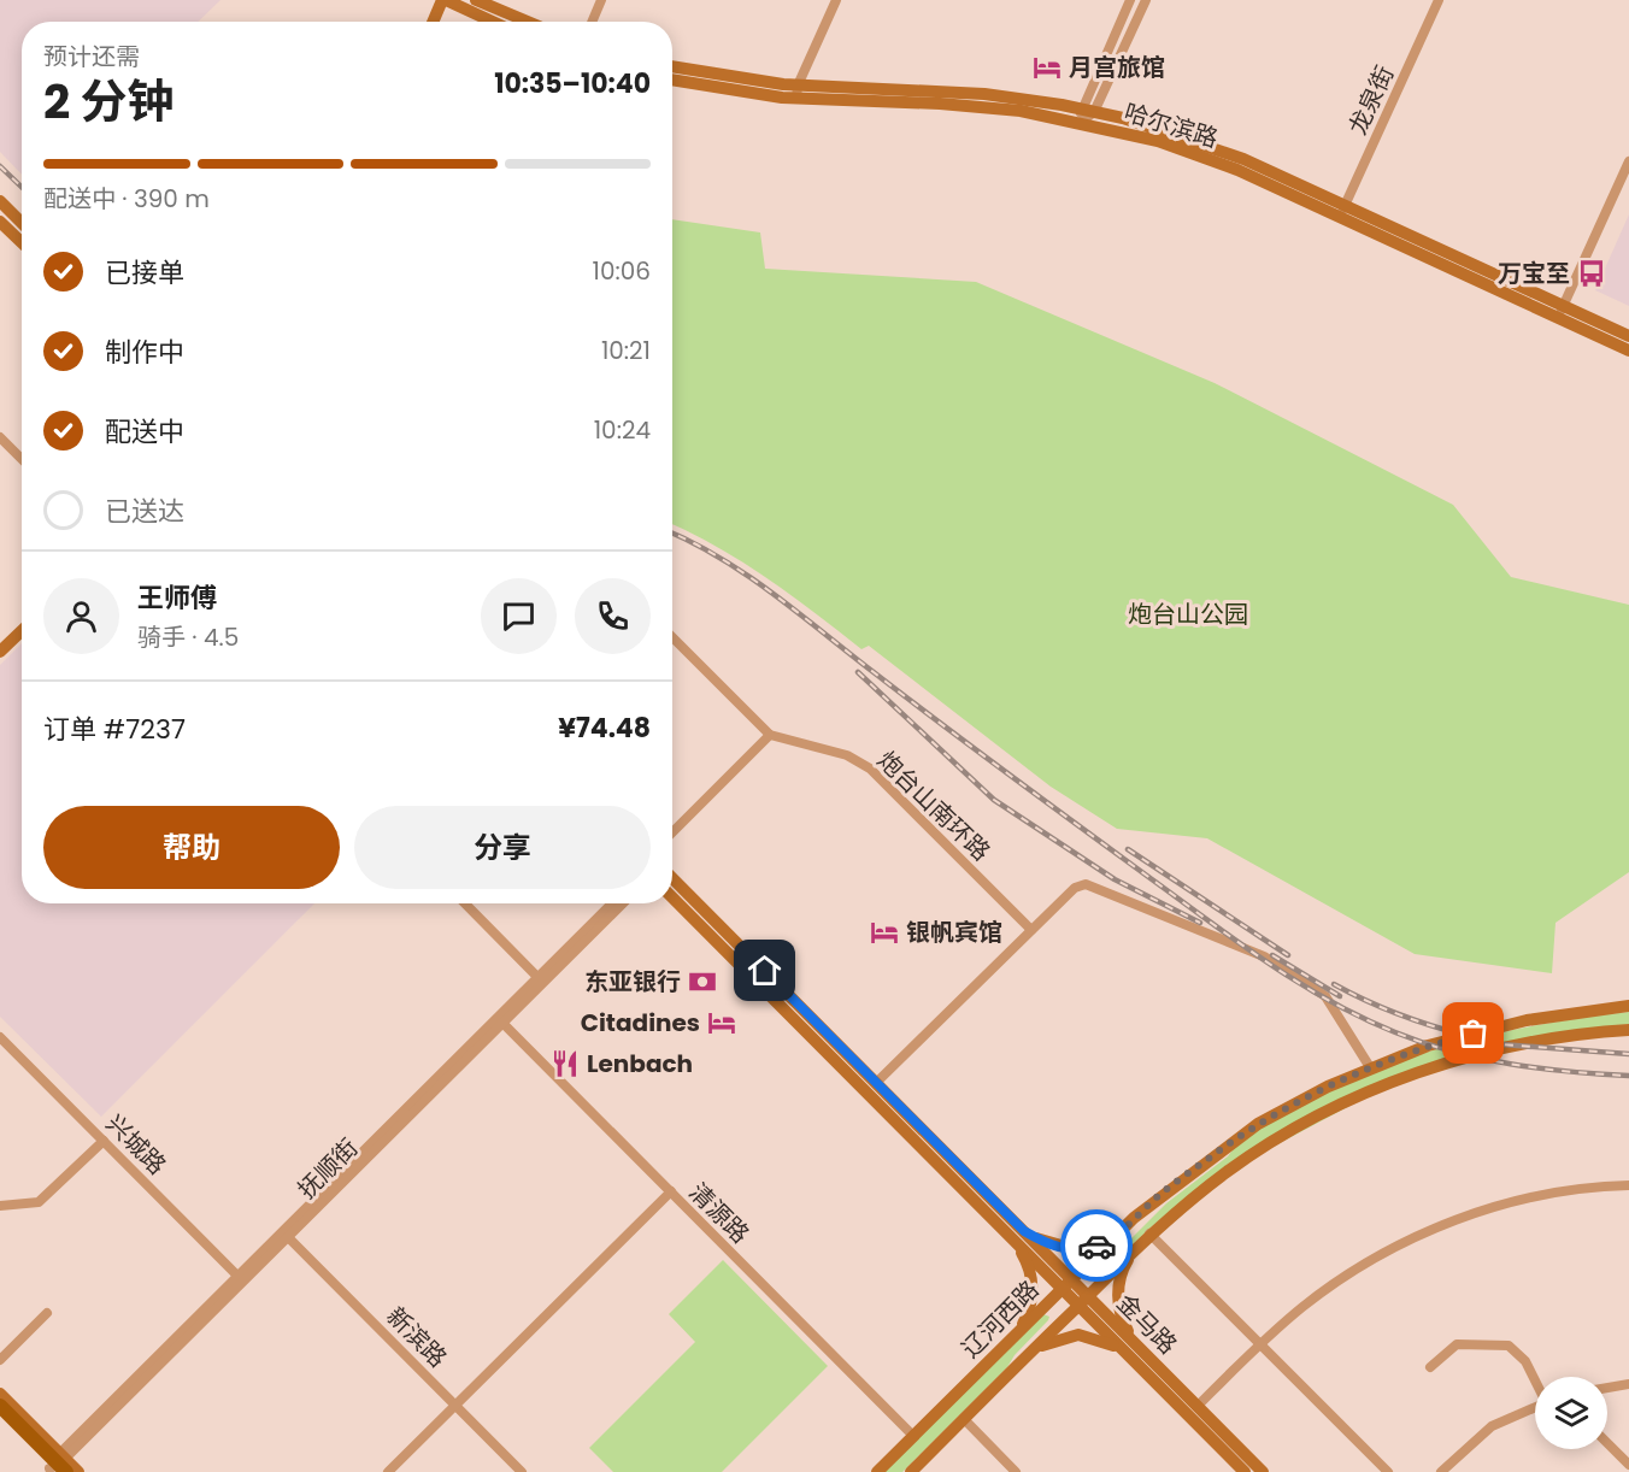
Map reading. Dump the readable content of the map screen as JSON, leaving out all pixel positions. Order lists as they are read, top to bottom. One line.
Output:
{"streets":{"main road":["哈尔滨路","辽河西路","金马路"],"street":["龙泉街","炮台山南环路","兴城路","抚顺街","清源路","新滨路"]},"crossings":[["龙泉街","哈尔滨路"],["兴城路","抚顺街"],["抚顺街","清源路"],["抚顺街","新滨路"],["清源路","辽河西路"],["辽河西路","金马路"]],"parks":["炮台山公园"],"places":{"hotel":["月宫旅馆","银帆宾馆","Citadines"],"bus stop":["万宝至"],"bank":["东亚银行"],"restaurant":["Lenbach"]},"page":{"heading":["2 分钟","预计还需","10:35–10:40"],"panel":["王师傅","骑手 · 4.5","订单 #7237","¥74.48"],"bar":"配送中 · 390 m","list":[["已接单","10:06"],["制作中","10:21"],["配送中","10:24"],"已送达"],"buttons":["帮助","分享"]}}
